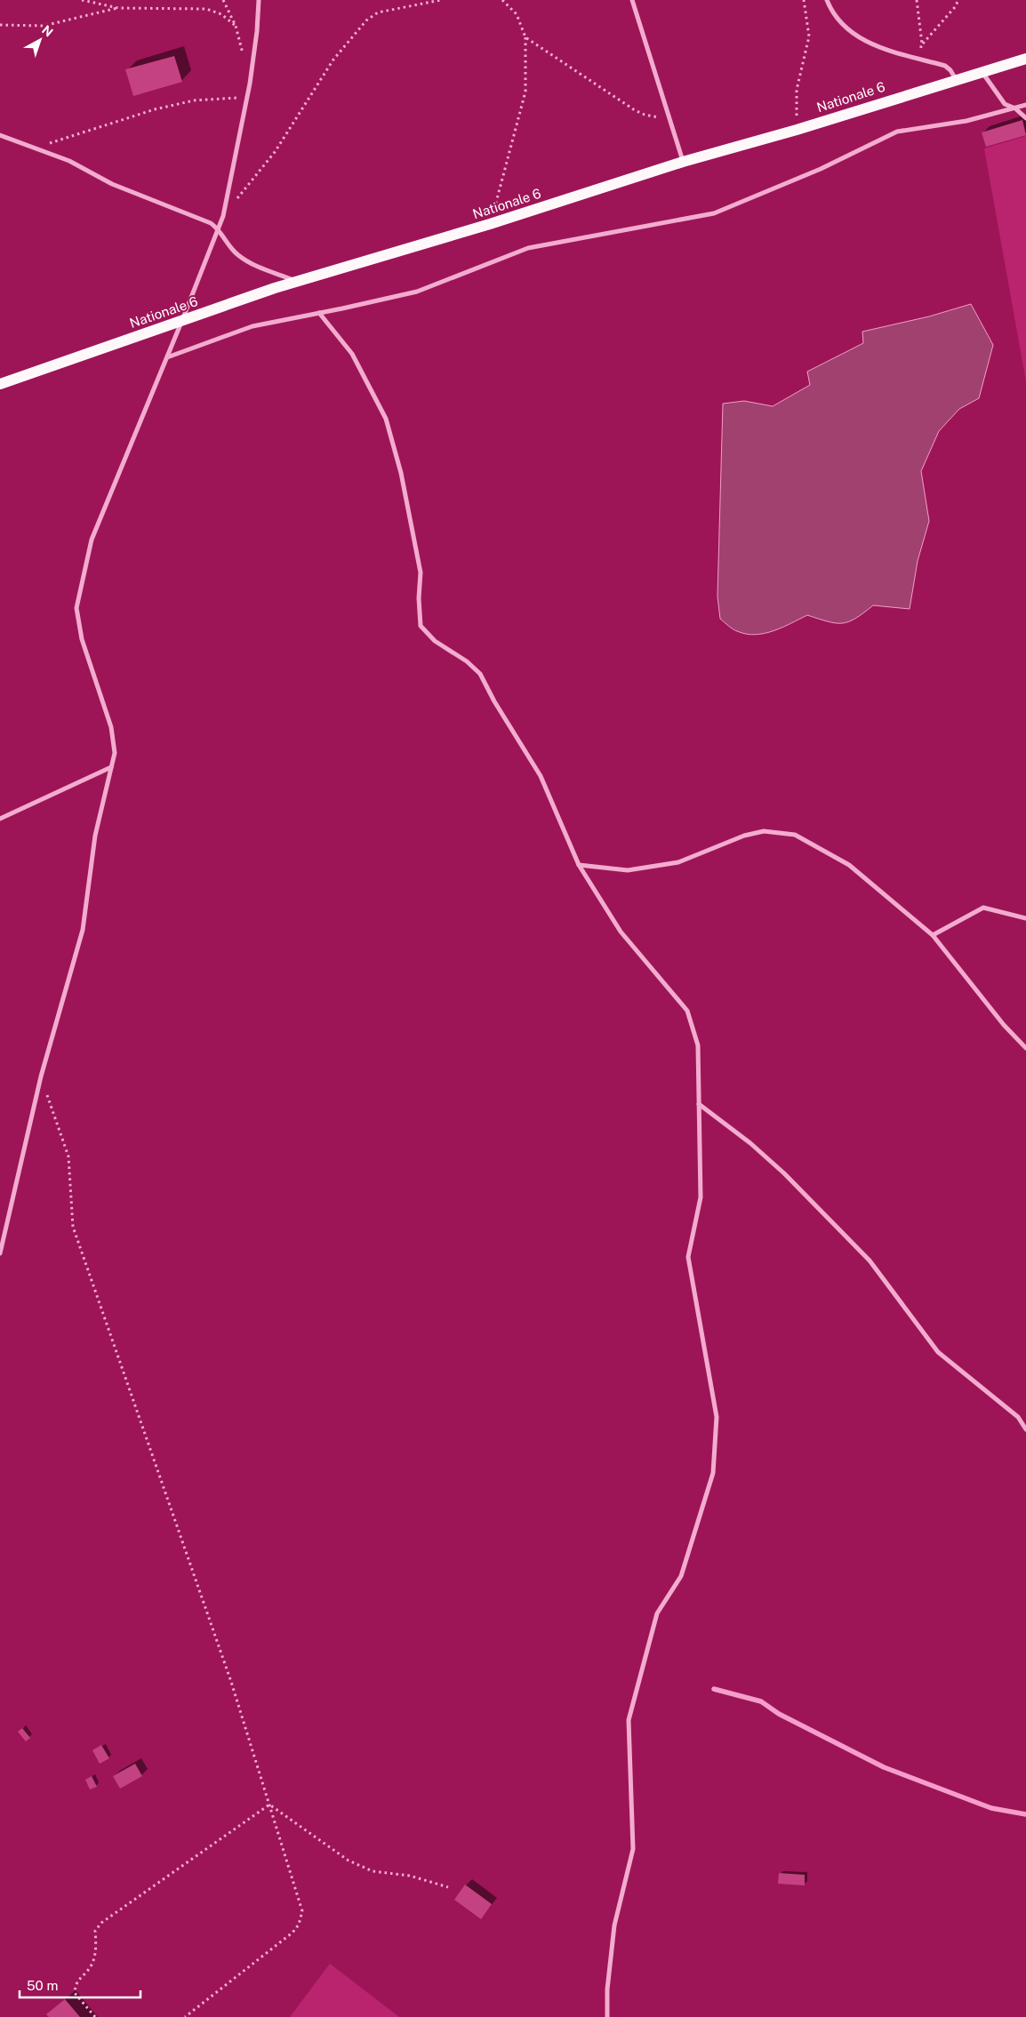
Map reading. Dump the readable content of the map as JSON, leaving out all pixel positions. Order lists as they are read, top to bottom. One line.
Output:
{"streets":{"main road":["Nationale 6"]},"scale_bar":"50 m","north":"top right"}
